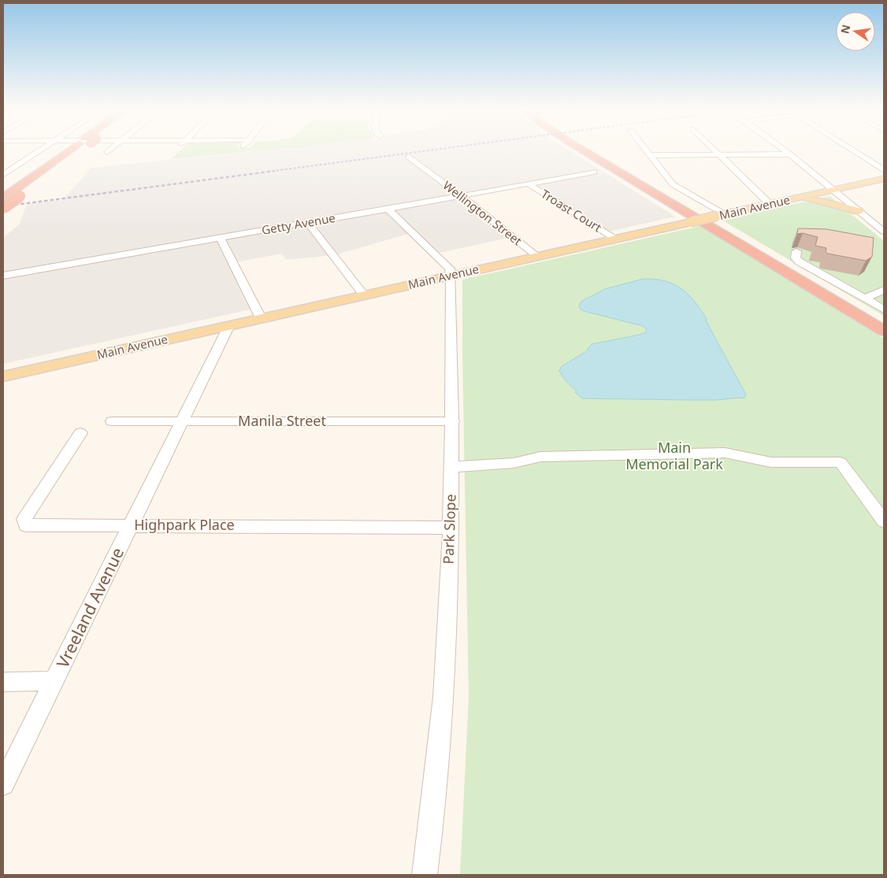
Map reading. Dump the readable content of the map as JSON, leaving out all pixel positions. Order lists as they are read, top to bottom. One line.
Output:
{"streets":{"main road":["Main Avenue"],"street":["Troast Court","Wellington Street","Getty Avenue","Manila Street","Highpark Place","Park Slope","Vreeland Avenue"]},"crossings":[["Main Avenue","Troast Court"],["Main Avenue","Wellington Street"],["Main Avenue","Park Slope"],["Main Avenue","Vreeland Avenue"],["Troast Court","Getty Avenue"],["Wellington Street","Getty Avenue"],["Getty Avenue","Park Slope"],["Manila Street","Park Slope"],["Manila Street","Vreeland Avenue"],["Highpark Place","Park Slope"],["Highpark Place","Vreeland Avenue"]],"parks":["Main Memorial Park"],"north":"left"}
